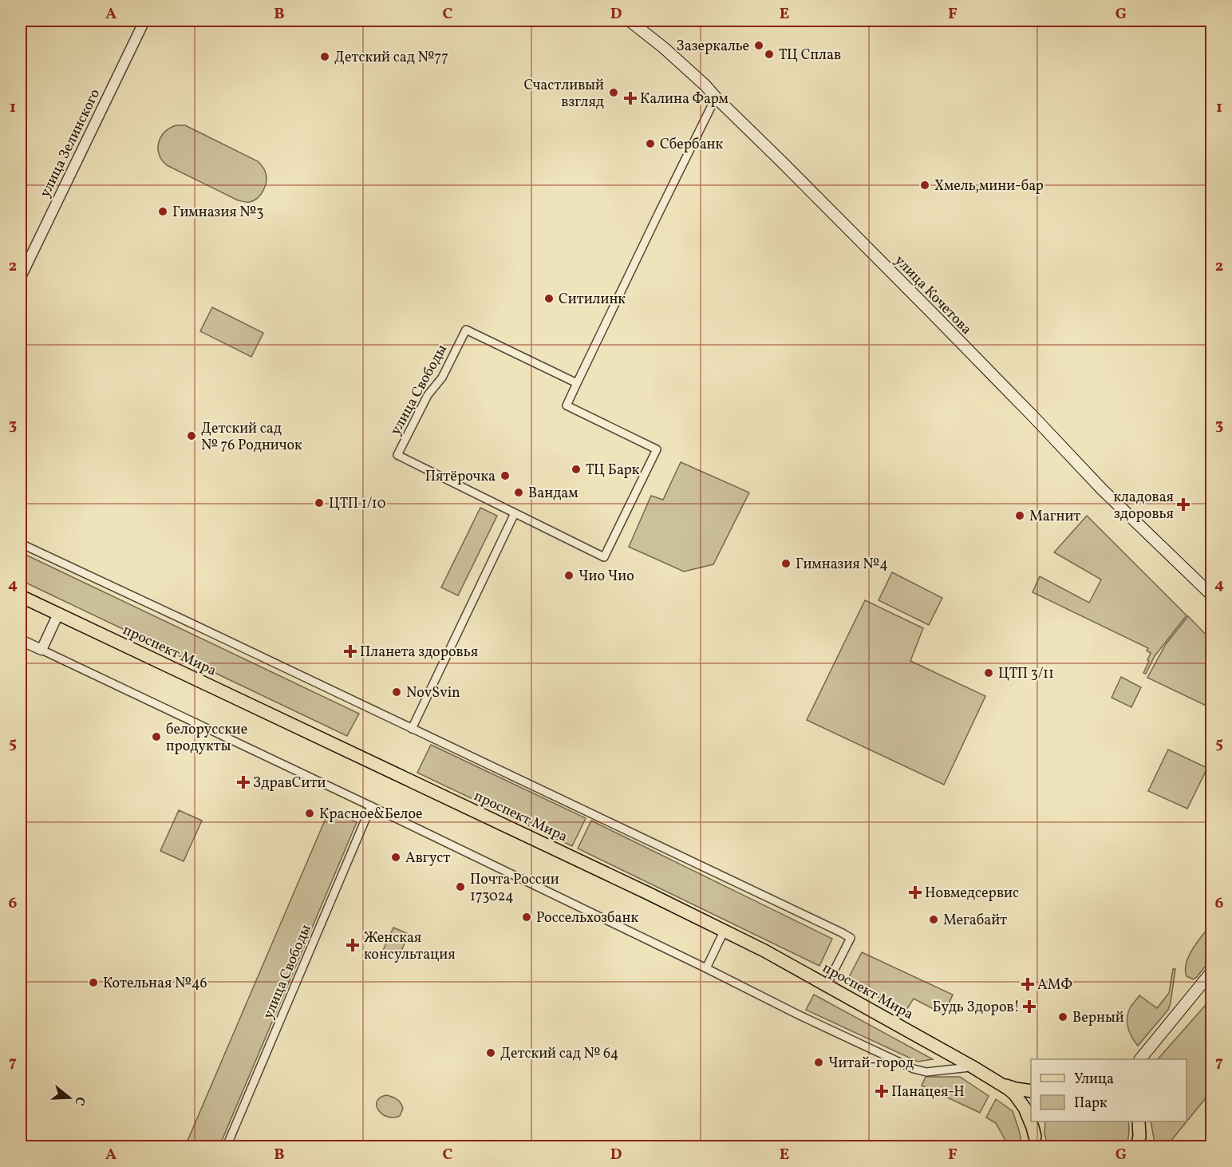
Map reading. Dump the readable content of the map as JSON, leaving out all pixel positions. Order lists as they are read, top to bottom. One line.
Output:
{"streets":{"main road":["улица Кочетова","проспект Мира"],"street":["улица Зелинского","улица Свободы"]},"crossings":[["улица Кочетова","улица Свободы"]],"places":{"other":["Зазеркалье","ТЦ Сплав","Детский сад №77","Счастливый взгляд","Сбербанк","Хмель,мини-бар","Гимназия №3","Ситилинк","Детский сад № 76 Родничок","ТЦ Барк","Пятёрочка","Вандам","ЦТП 1/10","Магнит","Гимназия №4","Чио Чио","ЦТП 3/11","NovSvin","белорусские продукты","Красное&Белое","Август","Почта России 173024","Россельхозбанк","Мегабайт","Котельная №46","Верный","Детский сад № 64","Читай-город"],"health":["Калина Фарм","кладовая здоровья","Планета здоровья","ЗдравСити","Новмедсервис","Женская консультация","АМФ","Будь Здоров!","Панацея-Н"]},"legend":["Улица","Парк"],"north":"right","grid":{"columns":["A","B","C","D","E","F","G"],"rows":["1","2","3","4","5","6","7"]}}
